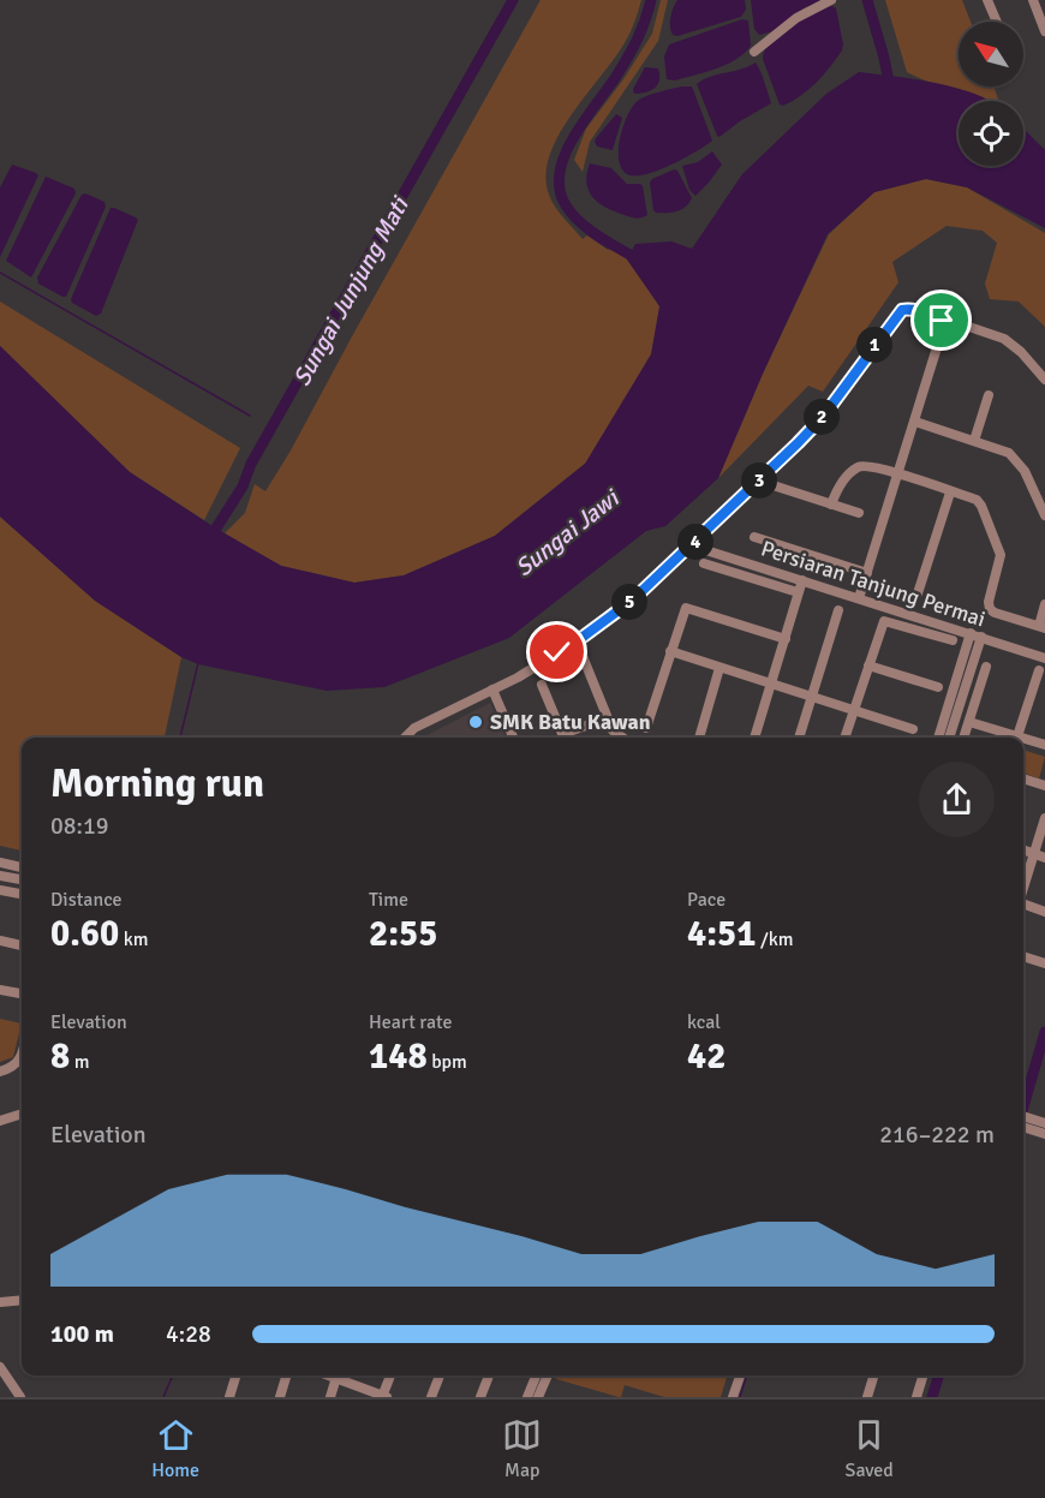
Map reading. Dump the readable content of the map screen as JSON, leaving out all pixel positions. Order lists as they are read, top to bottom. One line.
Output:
{"streets":{"street":["Persiaran Tanjung Permai"]},"water":["Sungai Junjung Mati","Sungai Jawi"],"places":["SMK Batu Kawan"],"north":"top left","page":{"pins":["1","2","3","4","5"],"heading":["Morning run","08:19"],"stats":[["Distance","0.60 km"],["Time","2:55"],["Pace","4:51 /km"],["Elevation","8 m"],["Heart rate","148 bpm"],["kcal","42"]],"chart":["Elevation","216–222 m"],"list":[{"name":"100 m","note":"4:28"}],"tabs":["Home","Map","Saved"]}}
